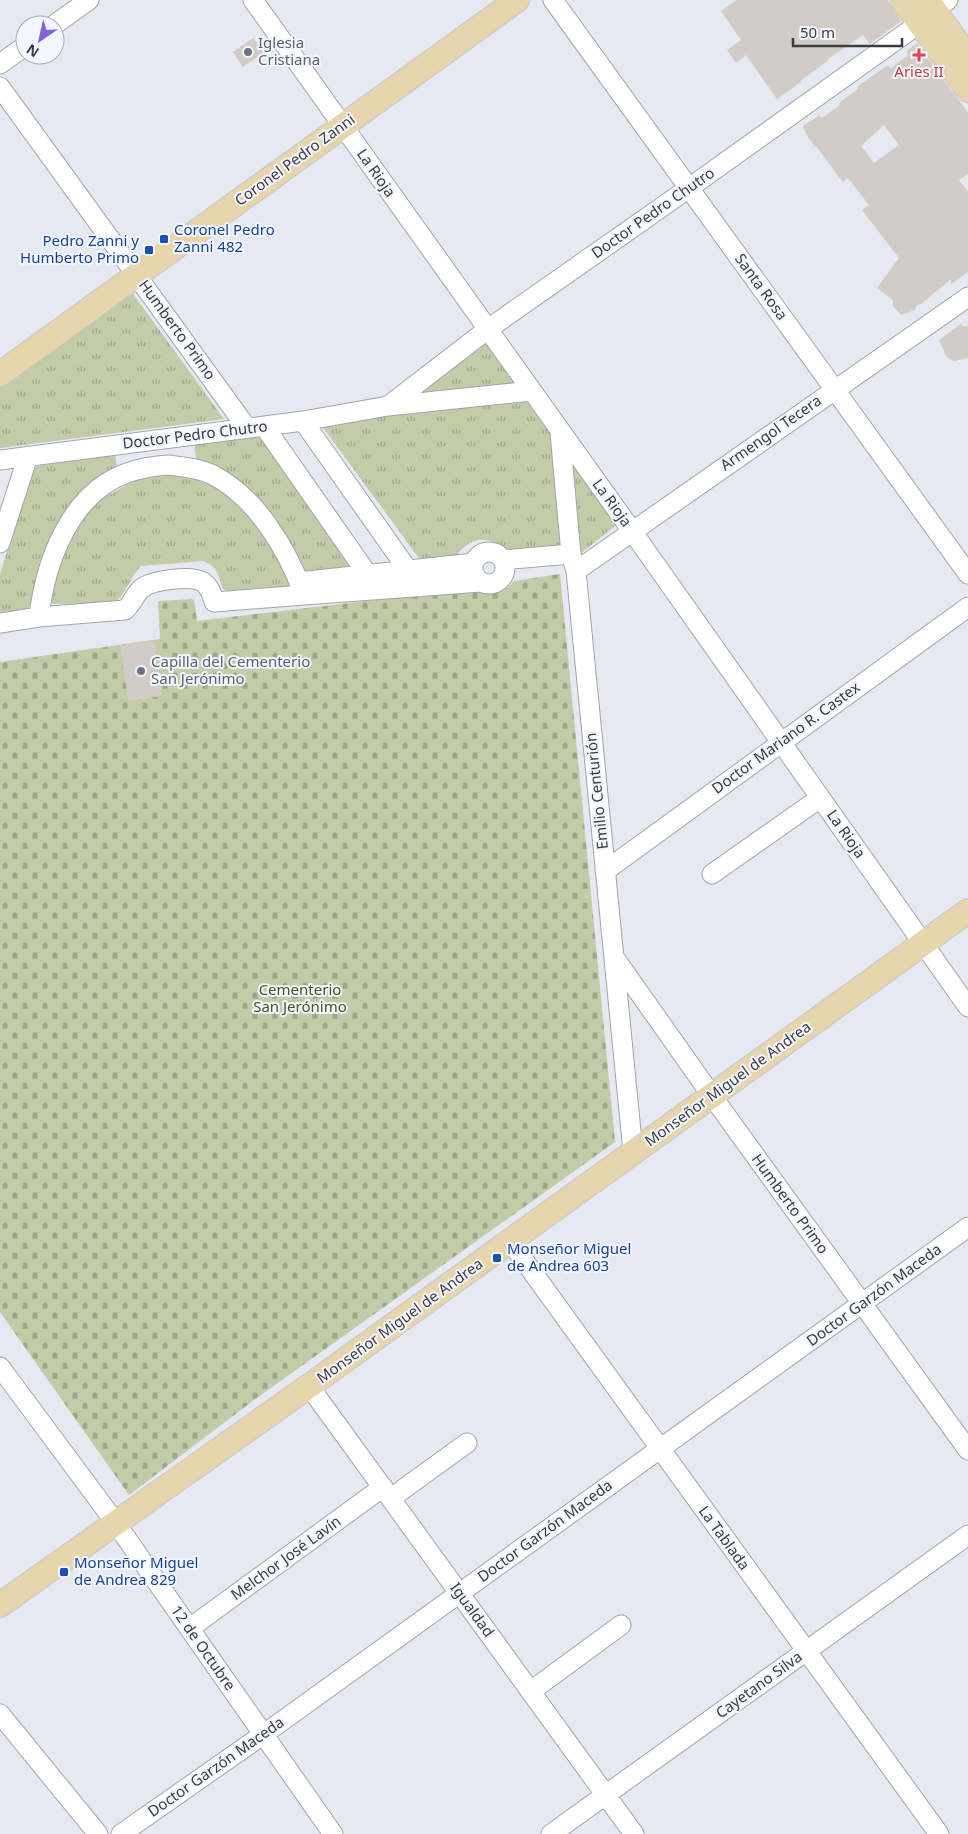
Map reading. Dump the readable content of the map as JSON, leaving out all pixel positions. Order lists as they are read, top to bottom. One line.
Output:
{"streets":{"main road":["Coronel Pedro Zanni","Monseñor Miguel de Andrea"],"street":["La Rioja","Doctor Pedro Chutro","Santa Rosa","Humberto Primo","Armengol Tecera","Doctor Mariano R. Castex","Emilio Centurión","Doctor Garzón Maceda","La Tablada","Melchor José Lavín","Igualdad","12 de Octubre","Cayetano Silva"]},"crossings":[["Coronel Pedro Zanni","La Rioja"],["Coronel Pedro Zanni","Humberto Primo"],["La Rioja","Doctor Pedro Chutro"],["La Rioja","Armengol Tecera"],["La Rioja","Doctor Mariano R. Castex"],["La Rioja","Emilio Centurión"],["La Rioja","Monseñor Miguel de Andrea"],["Doctor Pedro Chutro","Santa Rosa"],["Doctor Pedro Chutro","Humberto Primo"],["Santa Rosa","Armengol Tecera"],["Humberto Primo","Emilio Centurión"],["Humberto Primo","Monseñor Miguel de Andrea"],["Humberto Primo","Doctor Garzón Maceda"],["Armengol Tecera","Emilio Centurión"],["Doctor Mariano R. Castex","Emilio Centurión"],["Emilio Centurión","Monseñor Miguel de Andrea"],["Monseñor Miguel de Andrea","La Tablada"],["Monseñor Miguel de Andrea","Igualdad"],["Monseñor Miguel de Andrea","12 de Octubre"],["Doctor Garzón Maceda","La Tablada"],["Doctor Garzón Maceda","Igualdad"],["Doctor Garzón Maceda","12 de Octubre"],["La Tablada","Cayetano Silva"],["Melchor José Lavín","Igualdad"],["Melchor José Lavín","12 de Octubre"],["Igualdad","Cayetano Silva"]],"parks":["Cementerio San Jerónimo"],"places":{"other":["Iglesia Cristiana","Capilla del Cementerio San Jerónimo"],"health":["Aries II"],"transit":["Coronel Pedro Zanni 482","Pedro Zanni y Humberto Primo","Monseñor Miguel de Andrea 603","Monseñor Miguel de Andrea 829"]},"scale_bar":"50 m","north":"bottom left"}
